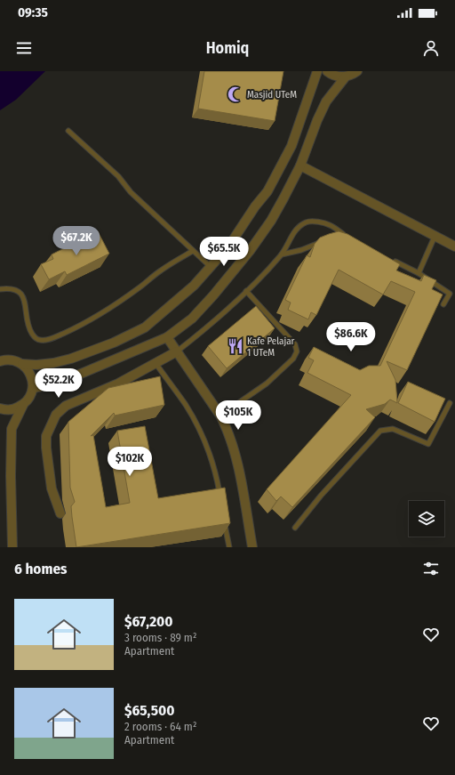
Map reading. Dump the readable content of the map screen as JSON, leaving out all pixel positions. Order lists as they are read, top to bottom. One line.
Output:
{"places":{"mosque":["Masjid UTeM"],"restaurant":["Kafe Pelajar 1 UTeM"]},"page":{"status":"09:35","header":"Homiq","price":["$67.2K","$65.5K","$86.6K","$52.2K","$105K","$102K"],"heading":"6 homes","list":[{"name":"$67,200","note":"3 rooms · 89 m² · Apartment"},{"name":"$65,500","note":"2 rooms · 64 m² · Apartment"}]}}
